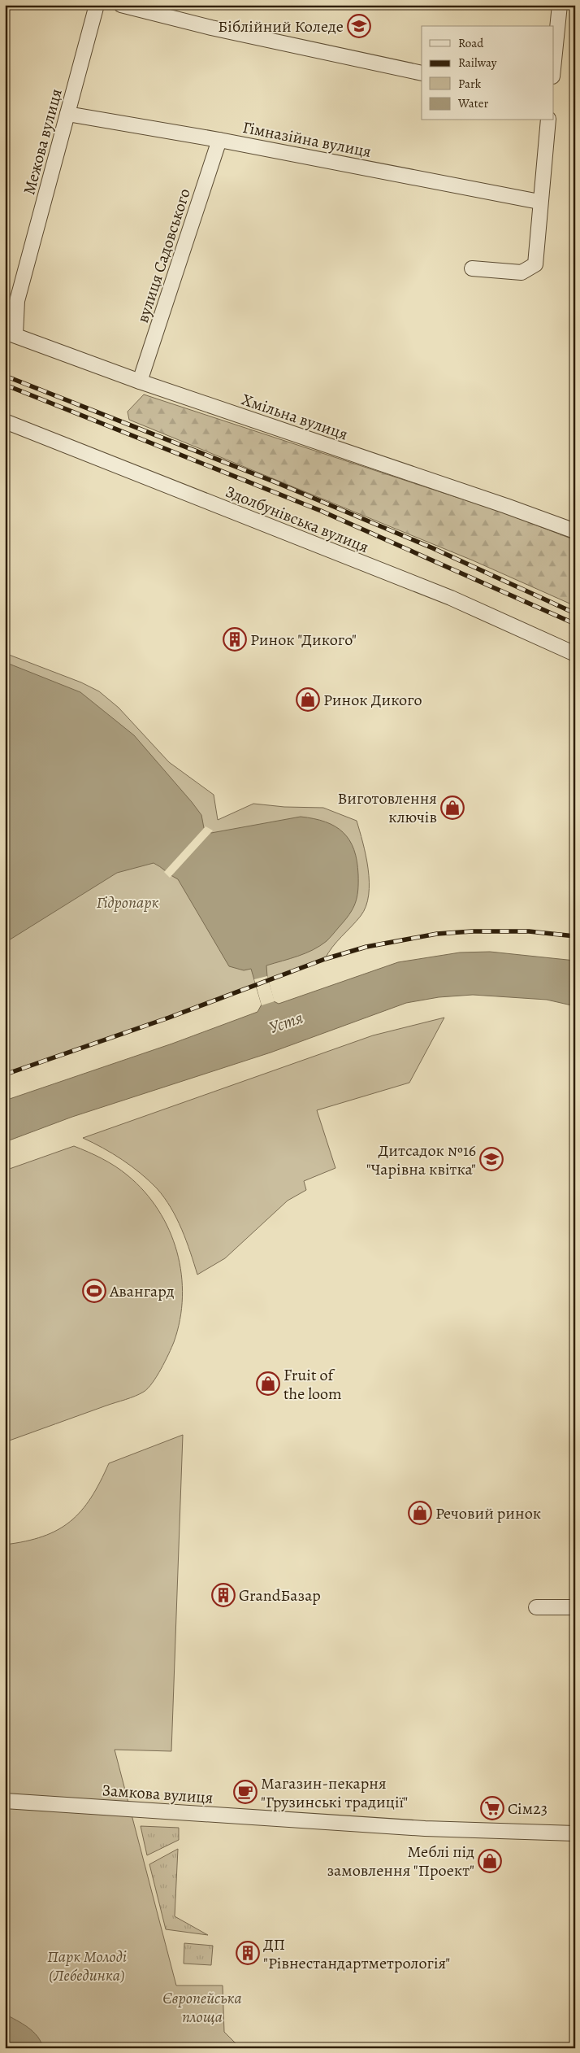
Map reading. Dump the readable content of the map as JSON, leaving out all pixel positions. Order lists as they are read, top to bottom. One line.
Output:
{"streets":{"street":["Гімназійна вулиця","Межова вулиця","вулиця Садовського","Хмільна вулиця","Здолбунівська вулиця","Замкова вулиця"]},"crossings":[["Гімназійна вулиця","Межова вулиця"],["Гімназійна вулиця","вулиця Садовського"],["Межова вулиця","Хмільна вулиця"],["вулиця Садовського","Хмільна вулиця"]],"water":["Устя"],"parks":["Гідропарк","Парк Молоді (Лебединка)","Європейська площа"],"places":{"school or university":["Біблійний Коледе","Дитсадок №16 \"Чарівна квітка\""],"building":["Ринок \"Дикого\"","GrandБазар","ДП \"Рівнестандартметрологія\""],"shop":["Ринок Дикого","Виготовлення ключів","Fruit of the loom","Речовий ринок","Меблі під замовлення \"Проект\""],"sports":["Авангард"],"cafe":["Магазин-пекарня \"Грузинські традиції\""],"supermarket":["Сім23"]},"legend":["Road","Railway","Park","Water"]}
